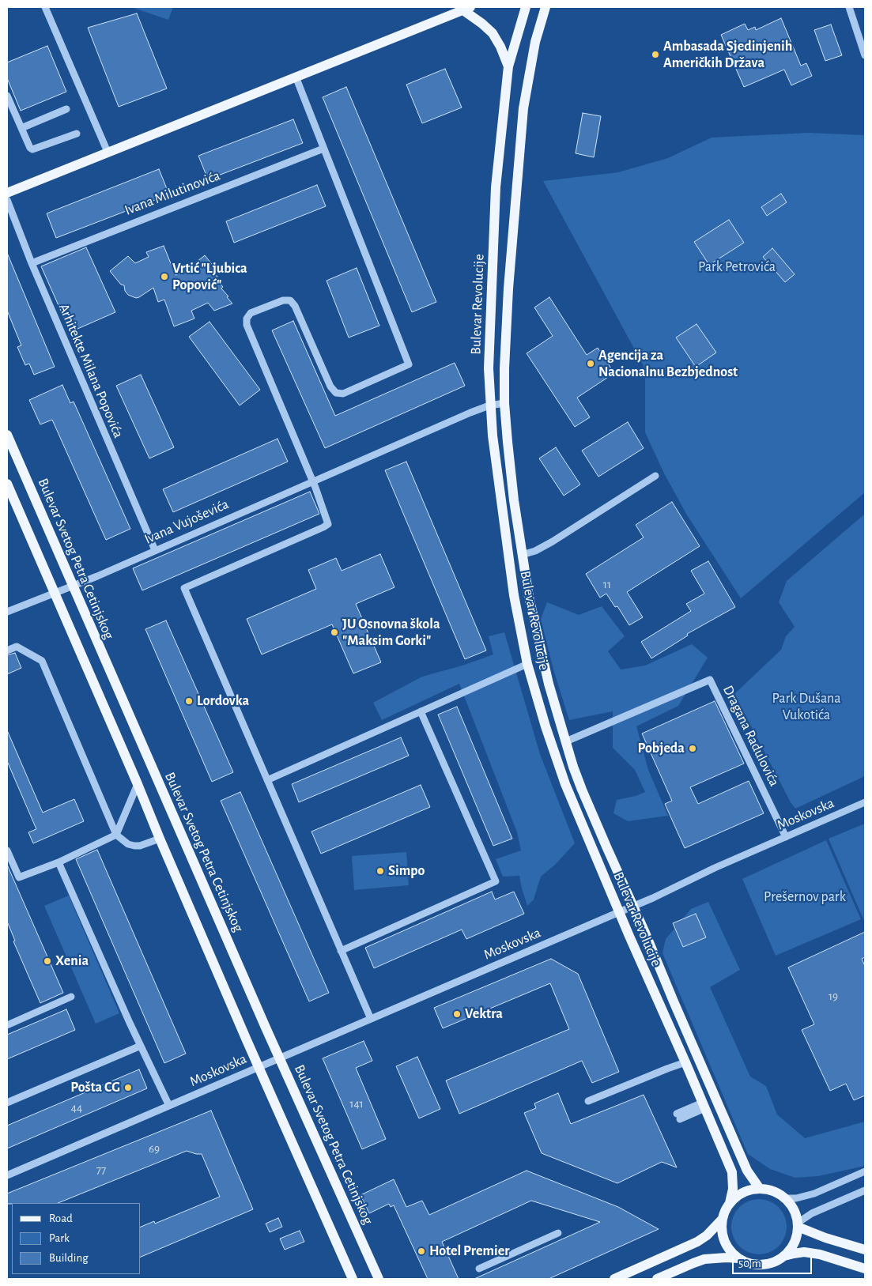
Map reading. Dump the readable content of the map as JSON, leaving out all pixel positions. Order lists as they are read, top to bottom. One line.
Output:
{"streets":{"main road":["Bulevar Revolucije","Bulevar Svetog Petra Cetinjskog"],"street":["Ivana Milutinovića","Arhitekte Milana Popovića","Ivana Vujoševića","Dragana Radulovića","Moskovska"]},"crossings":[["Ivana Milutinovića","Arhitekte Milana Popovića"],["Bulevar Revolucije","Ivana Vujoševića"],["Bulevar Revolucije","Dragana Radulovića"],["Bulevar Revolucije","Moskovska"],["Arhitekte Milana Popovića","Ivana Vujoševića"],["Ivana Vujoševića","Bulevar Svetog Petra Cetinjskog"],["Bulevar Svetog Petra Cetinjskog","Moskovska"],["Dragana Radulovića","Moskovska"]],"parks":["Park Petrovića","Park Dušana Vukotića","Prešernov park"],"places":["Ambasada Sjedinjenih Američkih Država","Vrtić \"Ljubica Popović\"","Agencija za Nacionalnu Bezbjednost","JU Osnovna škola \"Maksim Gorki\"","Lordovka","Pobjeda","Simpo","Xenia","Vektra","Pošta CG","Hotel Premier"],"house_numbers":["11","19","141","44","69","77"],"legend":["Road","Park","Building"],"scale_bar":"50 m"}
